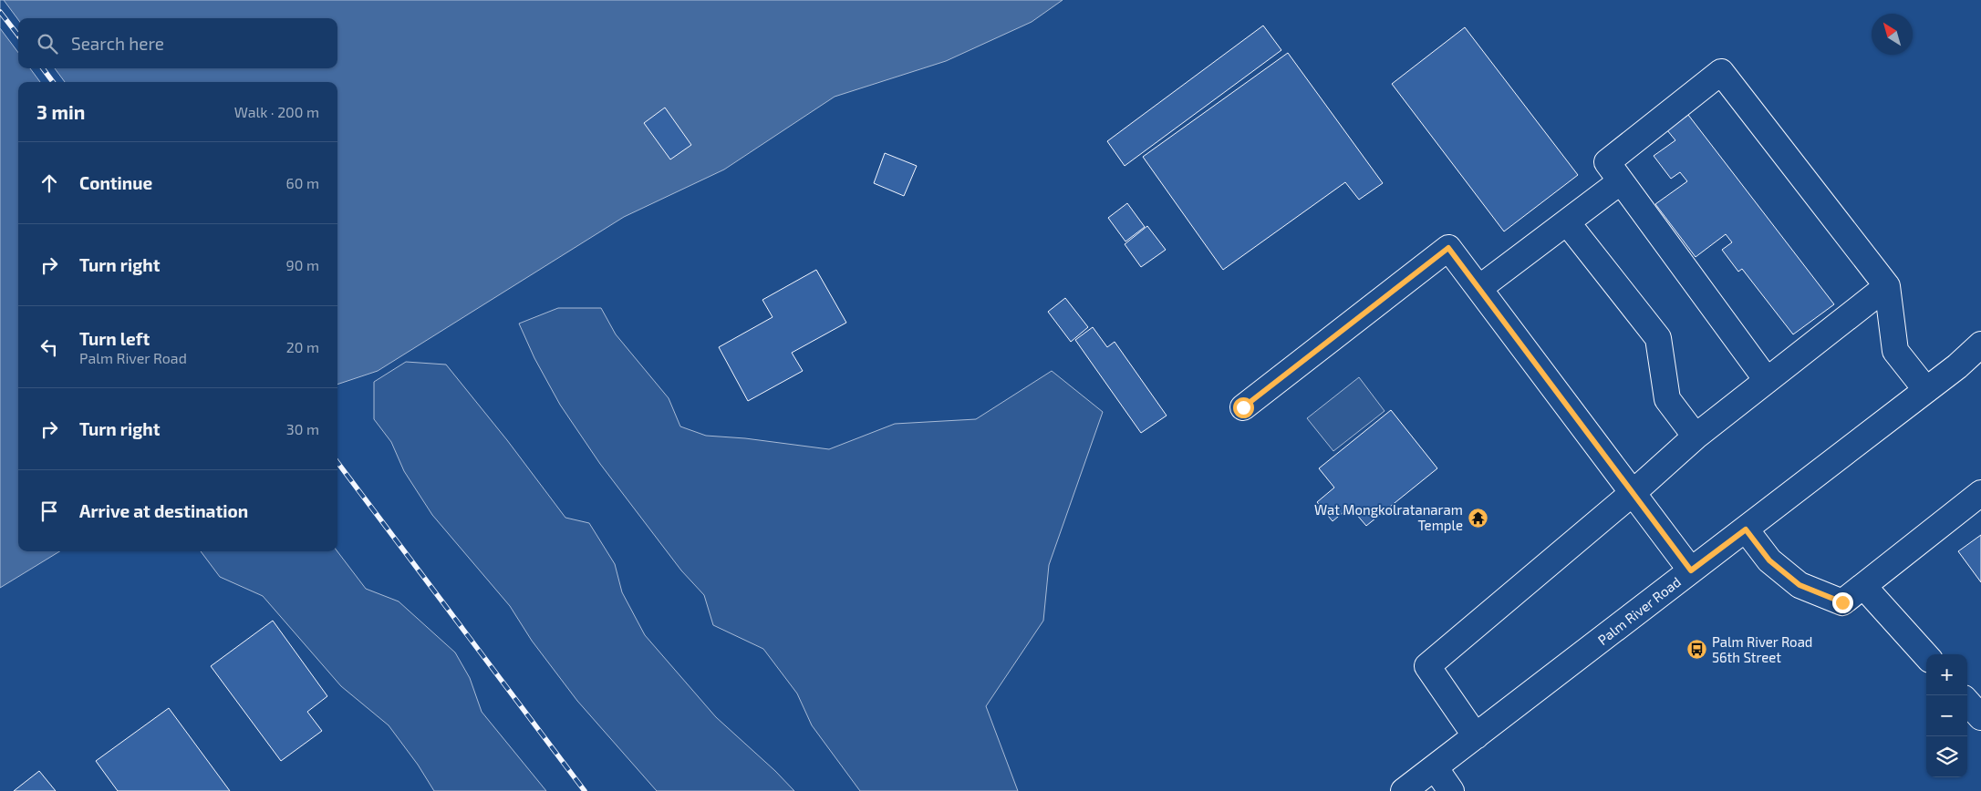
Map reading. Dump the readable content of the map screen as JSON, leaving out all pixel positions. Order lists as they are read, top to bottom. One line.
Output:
{"streets":{"street":["Palm River Road"]},"places":{"temple":["Wat Mongkolratanaram Temple"],"bus stop":["Palm River Road 56th Street"]},"north":"top left","page":{"search":"Search here","heading":["3 min","Walk · 200 m"],"list":[["Continue","60 m"],["Turn right","90 m"],["Turn left","Palm River Road","20 m"],["Turn right","30 m"],"Arrive at destination"],"map_buttons":["+","−"]}}
